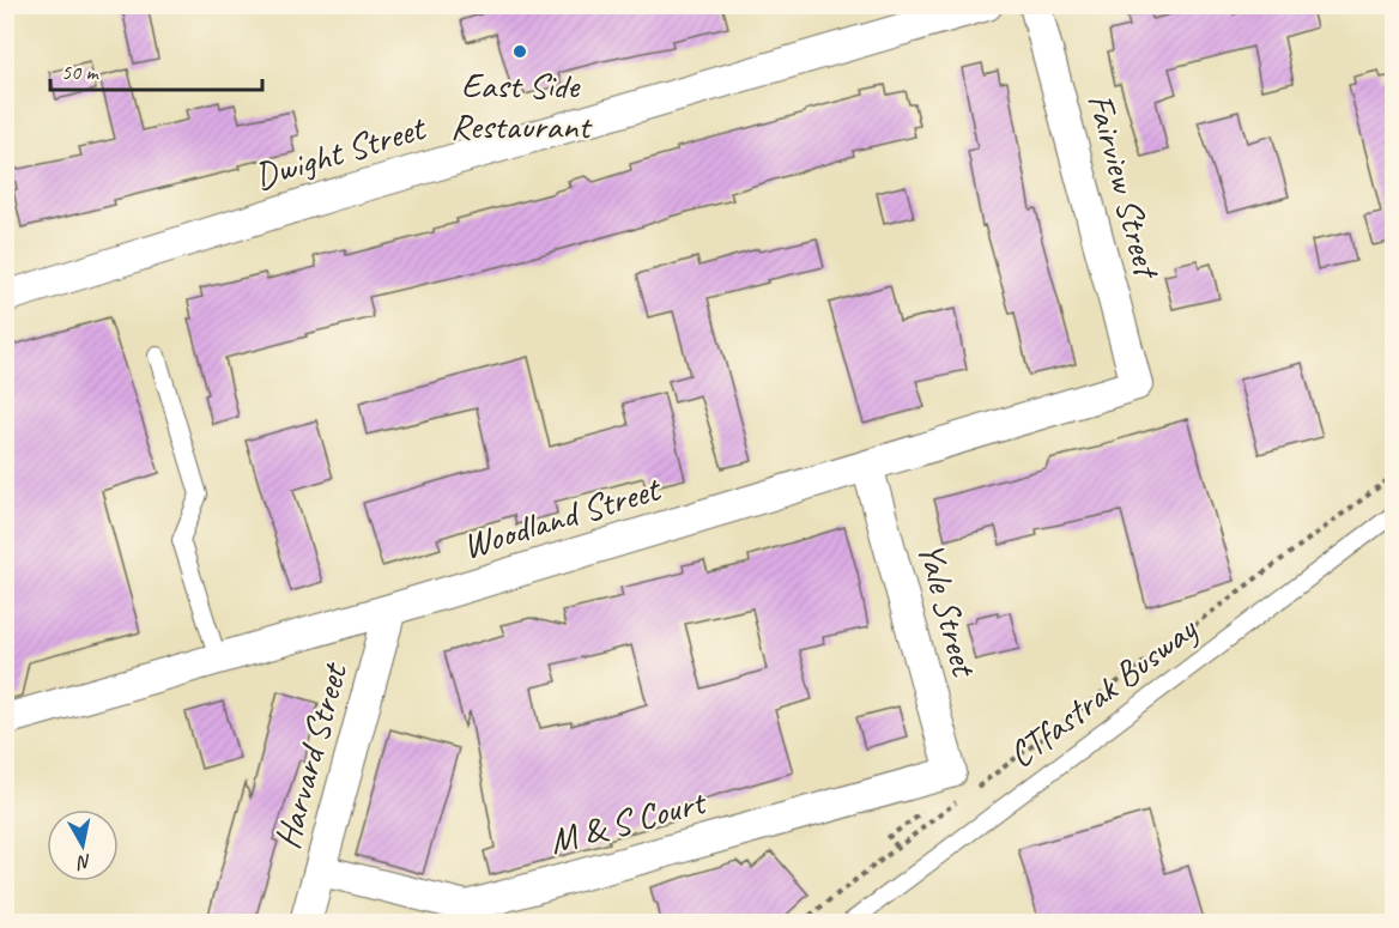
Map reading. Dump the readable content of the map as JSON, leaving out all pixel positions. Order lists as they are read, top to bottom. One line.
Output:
{"streets":{"street":["Dwight Street","Fairview Street","Woodland Street","Yale Street","Harvard Street","M & S Court"],"lane":["CTfastrak Busway"]},"crossings":[["Fairview Street","Woodland Street"],["Woodland Street","Yale Street"],["Woodland Street","Harvard Street"],["Yale Street","M & S Court"],["Harvard Street","M & S Court"]],"places":["East Side Restaurant"],"scale_bar":"50 m","north":"bottom"}
